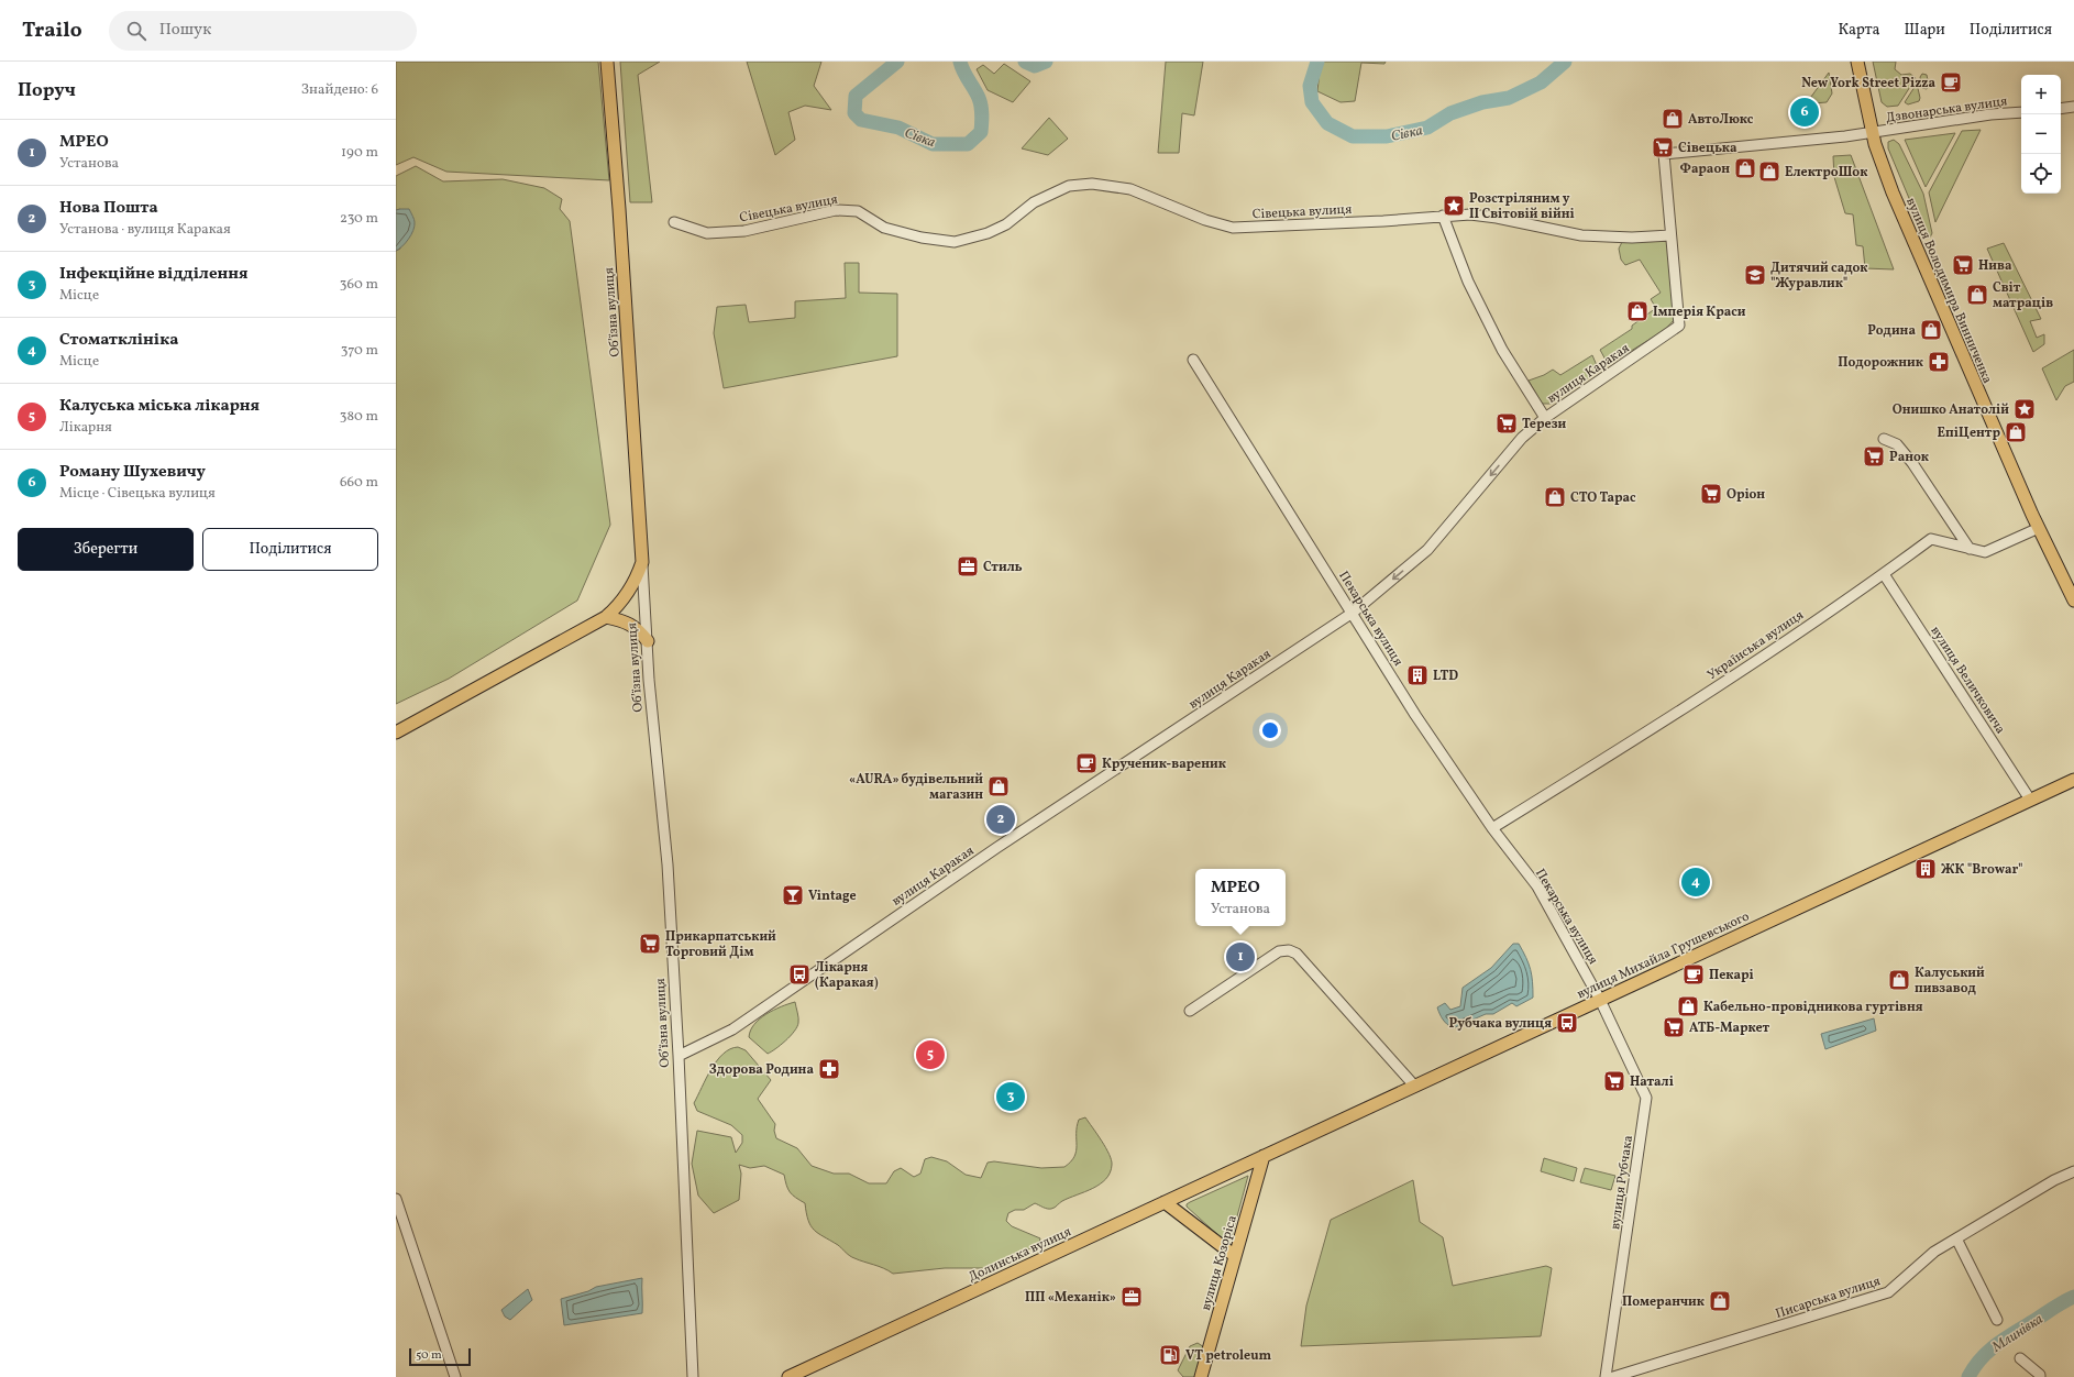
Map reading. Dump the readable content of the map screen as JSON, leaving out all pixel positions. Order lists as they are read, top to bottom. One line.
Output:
{"streets":{"main road":["вулиця Володимира Винниченка","Обʼїзна вулиця","вулиця Михайла Грушевського","Долинська вулиця","вулиця Козоріса"],"street":["Дзвонарська вулиця","Сівецька вулиця","вулиця Каракая","Пекарська вулиця","Українська вулиця","вулиця Величковича","вулиця Рубчака","Писарська вулиця"]},"crossings":[["Дзвонарська вулиця","вулиця Володимира Винниченка"],["Сівецька вулиця","вулиця Каракая"],["вулиця Володимира Винниченка","Українська вулиця"],["Обʼїзна вулиця","вулиця Каракая"],["вулиця Каракая","Пекарська вулиця"],["Пекарська вулиця","Українська вулиця"],["Пекарська вулиця","вулиця Михайла Грушевського"],["Пекарська вулиця","вулиця Рубчака"],["Українська вулиця","вулиця Величковича"],["вулиця Величковича","вулиця Михайла Грушевського"],["вулиця Михайла Грушевського","вулиця Рубчака"],["вулиця Михайла Грушевського","Долинська вулиця"],["вулиця Михайла Грушевського","вулиця Козоріса"],["Долинська вулиця","вулиця Козоріса"]],"water":["Сівка","Млинівка"],"places":{"cafe":["New York Street Pizza","Крученик-вареник","Пекарі"],"shop":["АвтоЛюкс","Фараон","ЕлектроШок","Світ матраців","Імперія Краси","Родина","ЕпіЦентр","СТО Тарас","«AURA» будівельний магазин","Калуський пивзавод","Кабельно-провідникова гуртівня","Померанчик"],"supermarket":["Сівецька","Нива","Терези","Ранок","Оріон","Прикарпатський Торговий Дім","АТБ-Маркет","Наталі"],"place":["Розстріляним у II Світовій війні","Онишко Анатолій"],"school or university":["Дитячий садок \"Журавлик\""],"pharmacy":["Подорожник","Здорова Родина"],"office":["Стиль","ПП «Механік»"],"building":["LTD","ЖК \"Browar\""],"bar":["Vintage"],"bus stop":["Лікарня (Каракая)","Рубчака вулиця"],"fuel station":["VT petroleum"]},"scale_bar":"50 m","page":{"header":"Trailo","search":"Пошук","nav":["Карта","Шари","Поділитися"],"heading":["Поруч","Знайдено: 6"],"map_buttons":["+","−"],"pins":["6","2","4","1","5","3"],"list":[{"mark":"1","name":"МРЕО","note":"Установа","value":"190 m"},{"mark":"2","name":"Нова Пошта","note":"Установа · вулиця Каракая","value":"230 m"},{"mark":"3","name":"Інфекційне відділення","note":"Місце","value":"360 m"},{"mark":"4","name":"Стоматклініка","note":"Місце","value":"370 m"},{"mark":"5","name":"Калуська міська лікарня","note":"Лікарня","value":"380 m"},{"mark":"6","name":"Роману Шухевичу","note":"Місце · Сівецька вулиця","value":"660 m"}],"buttons":["Зберегти","Поділитися"],"popup":["МРЕО","Установа"],"scale":"50 m"}}
